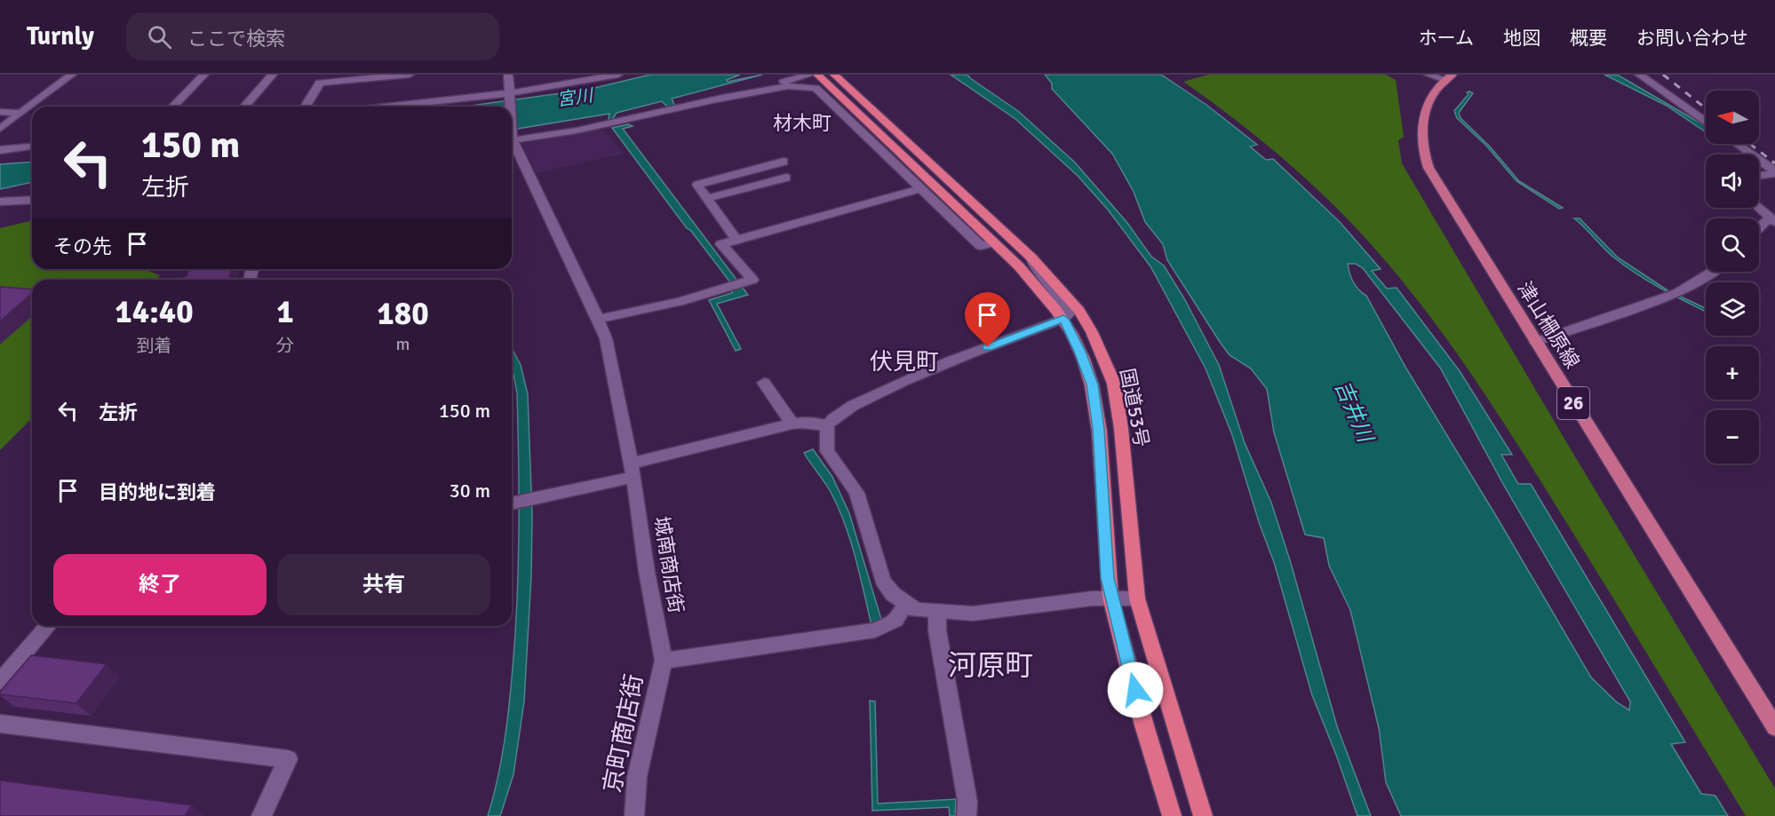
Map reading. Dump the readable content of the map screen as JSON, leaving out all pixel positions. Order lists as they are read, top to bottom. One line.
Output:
{"streets":{"highway":["国道53号"],"main road":["津山柵原線","26"],"street":["城南商店街","京町商店街"]},"crossings":[["城南商店街","京町商店街"]],"districts":["材木町","伏見町","河原町"],"water":["宮川","吉井川"],"north":"left","page":{"header":"Turnly","search":"ここで検索","nav":["ホーム","地図","概要","お問い合わせ"],"map_buttons":["+","−"],"turn":["150 m","左折"],"then":"その先","eta":["14:40","到着","1","分","180","m"],"list":[{"name":"左折","value":"150 m"},{"name":"目的地に到着","value":"30 m"}],"buttons":["終了","共有"]}}
